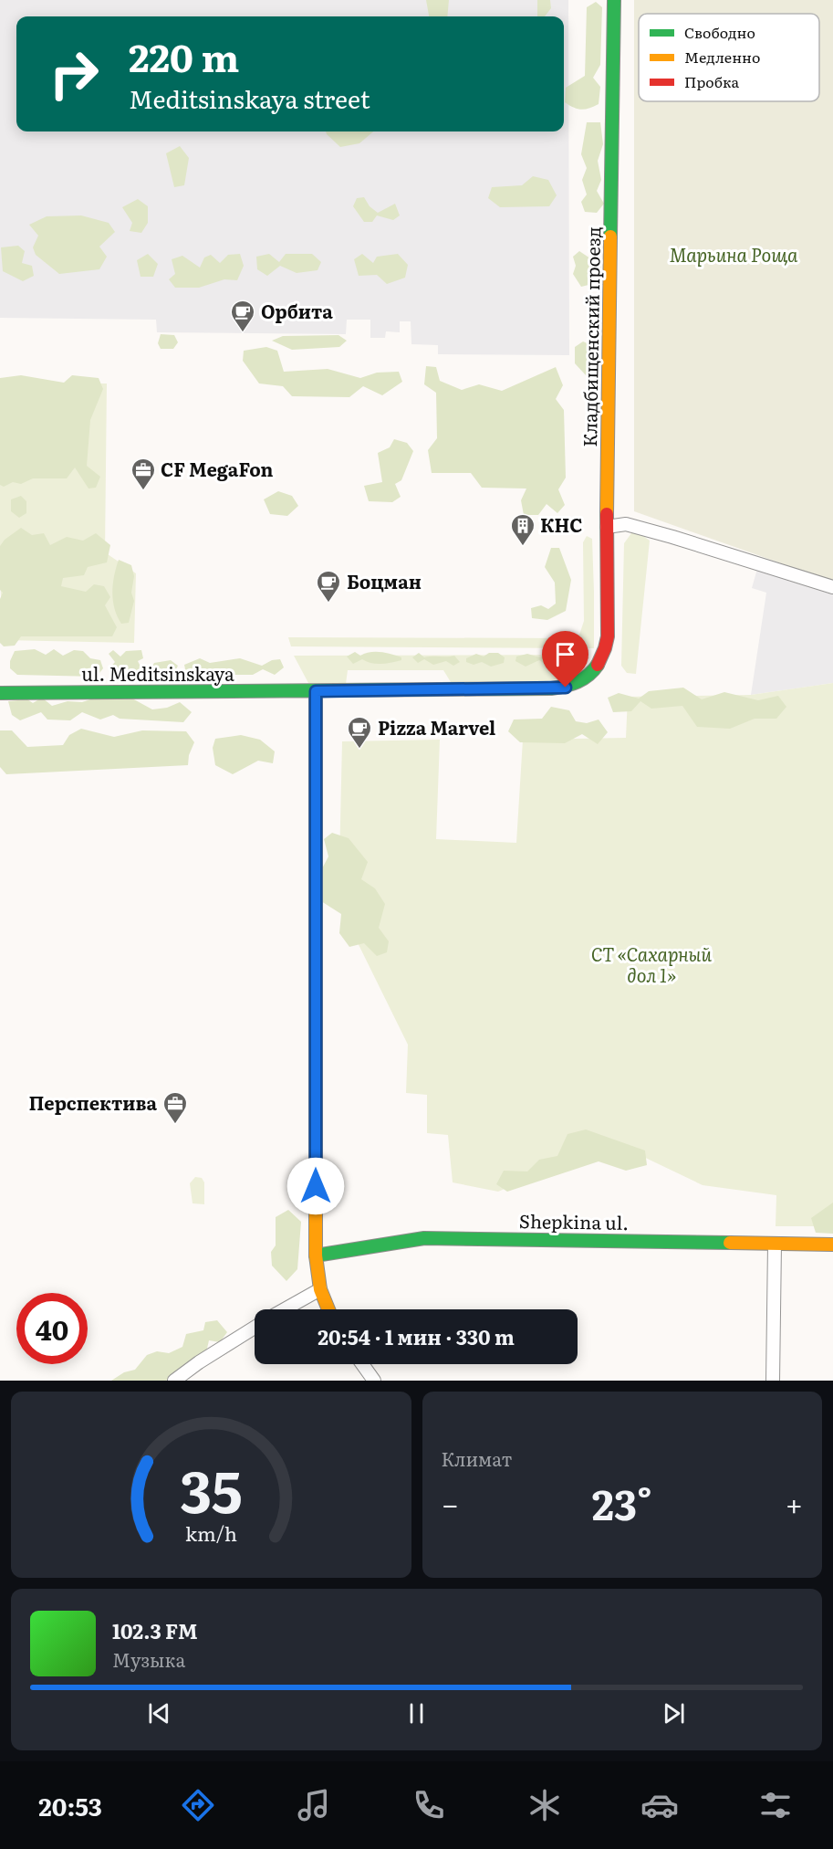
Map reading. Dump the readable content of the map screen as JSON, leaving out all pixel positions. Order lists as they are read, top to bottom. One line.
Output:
{"streets":{"street":["Кладбищенский проезд","ul. Meditsinskaya","Shepkina ul."]},"crossings":[["Кладбищенский проезд","ul. Meditsinskaya"]],"parks":["Марьина Роща","СТ «Сахарный дол 1»"],"places":{"cafe":["Орбита","Боцман","Pizza Marvel"],"office":["CF MegaFon","Перспектива"],"building":["КНС"]},"legend":["Свободно","Медленно","Пробка"],"page":{"turn":["220 m","Meditsinskaya street"],"limit":"40","trip":"20:54 · 1 мин · 330 m","tile":"Климат","heat":["−","23°","+"],"song":["102.3 FM","Музыка"],"tabs":"20:53","gauge":["35","km/h"]}}
